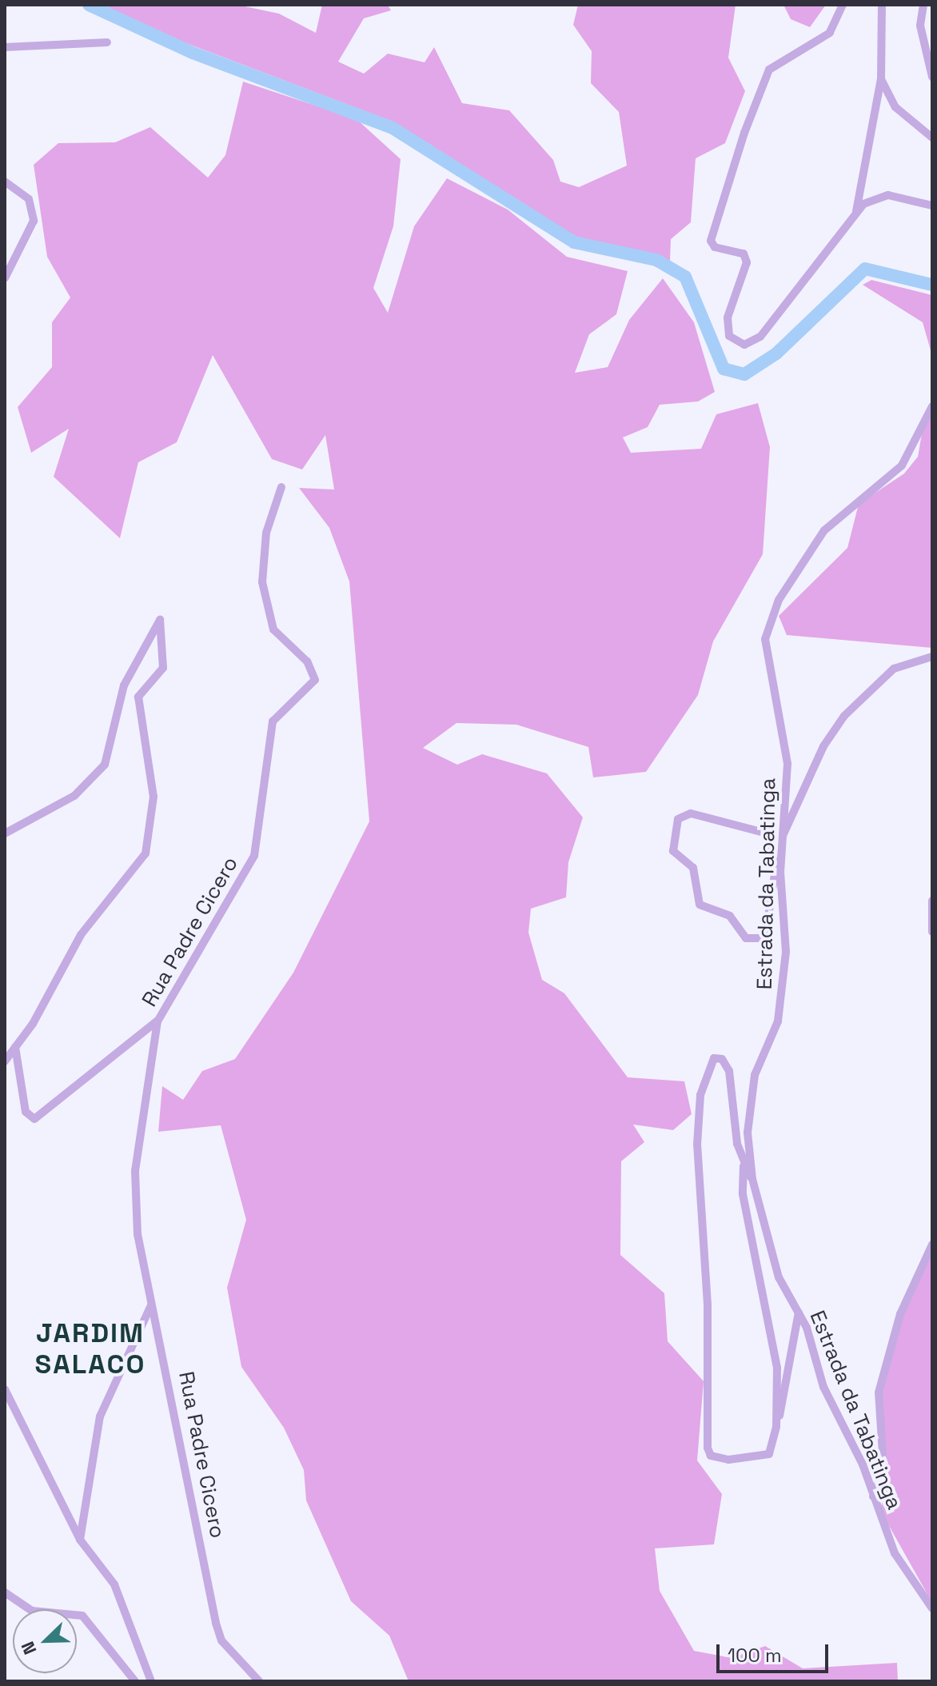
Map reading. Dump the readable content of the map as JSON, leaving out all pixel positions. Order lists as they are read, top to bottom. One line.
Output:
{"streets":{"street":["Estrada da Tabatinga","Rua Padre Cicero"]},"districts":["JARDIM SALACO"],"scale_bar":"100 m","north":"bottom left"}
